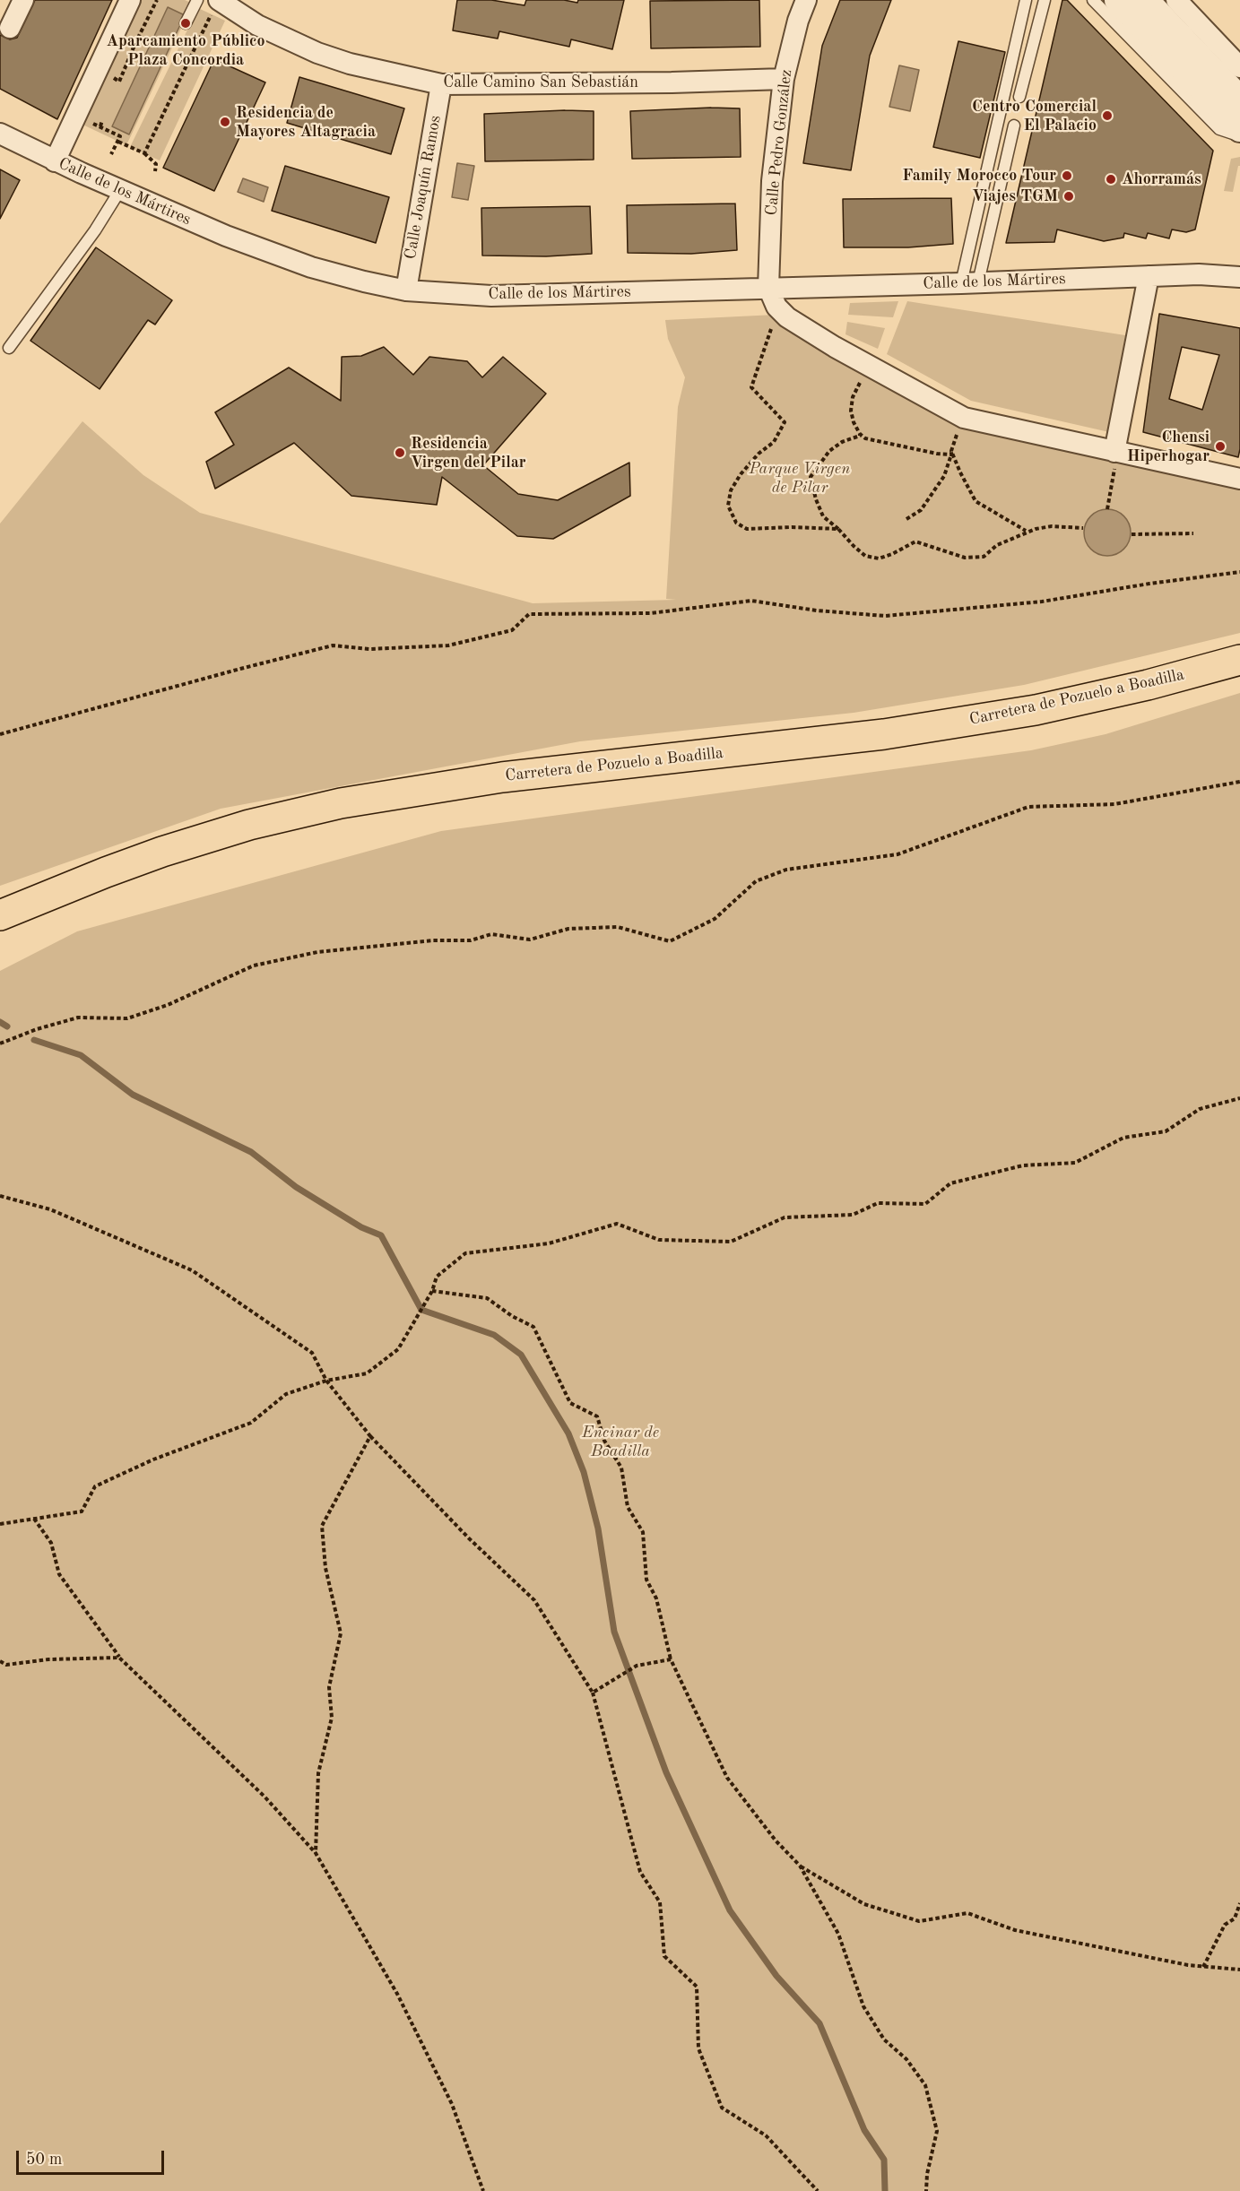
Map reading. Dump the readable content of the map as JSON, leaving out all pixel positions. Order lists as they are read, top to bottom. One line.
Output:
{"streets":{"main road":["Carretera de Pozuelo a Boadilla"],"street":["Calle Camino San Sebastián","Calle Pedro González","Calle Joaquín Ramos","Calle de los Mártires"]},"crossings":[["Calle Camino San Sebastián","Calle Pedro González"],["Calle Camino San Sebastián","Calle Joaquín Ramos"],["Calle Pedro González","Calle de los Mártires"],["Calle Joaquín Ramos","Calle de los Mártires"]],"parks":["Parque Virgen de Pilar","Encinar de Boadilla"],"places":["Aparcamiento Público Plaza Concordia","Centro Comercial El Palacio","Residencia de Mayores Altagracia","Family Morocco Tour","Ahorramás","Viajes TGM","Chensi Hiperhogar","Residencia Virgen del Pilar"],"scale_bar":"50 m"}
